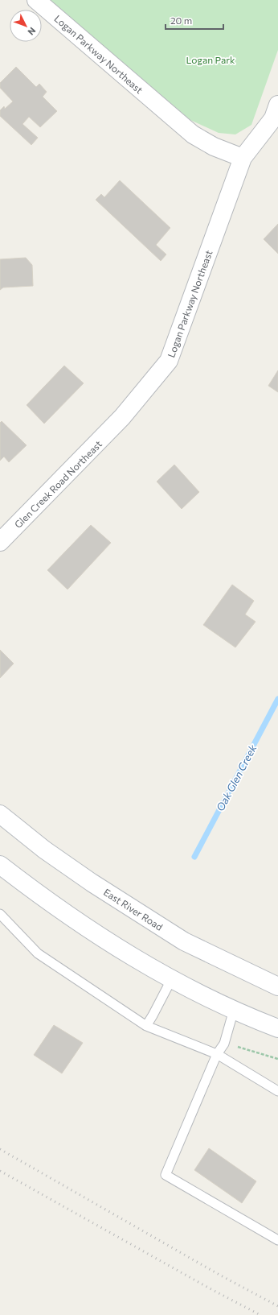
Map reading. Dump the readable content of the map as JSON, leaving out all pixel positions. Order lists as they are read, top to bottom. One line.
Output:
{"streets":{"street":["Logan Parkway Northeast","Glen Creek Road Northeast","East River Road"]},"crossings":[["Logan Parkway Northeast","Glen Creek Road Northeast"]],"water":["Oak Glen Creek"],"parks":["Logan Park"],"scale_bar":"20 m","north":"bottom right"}
